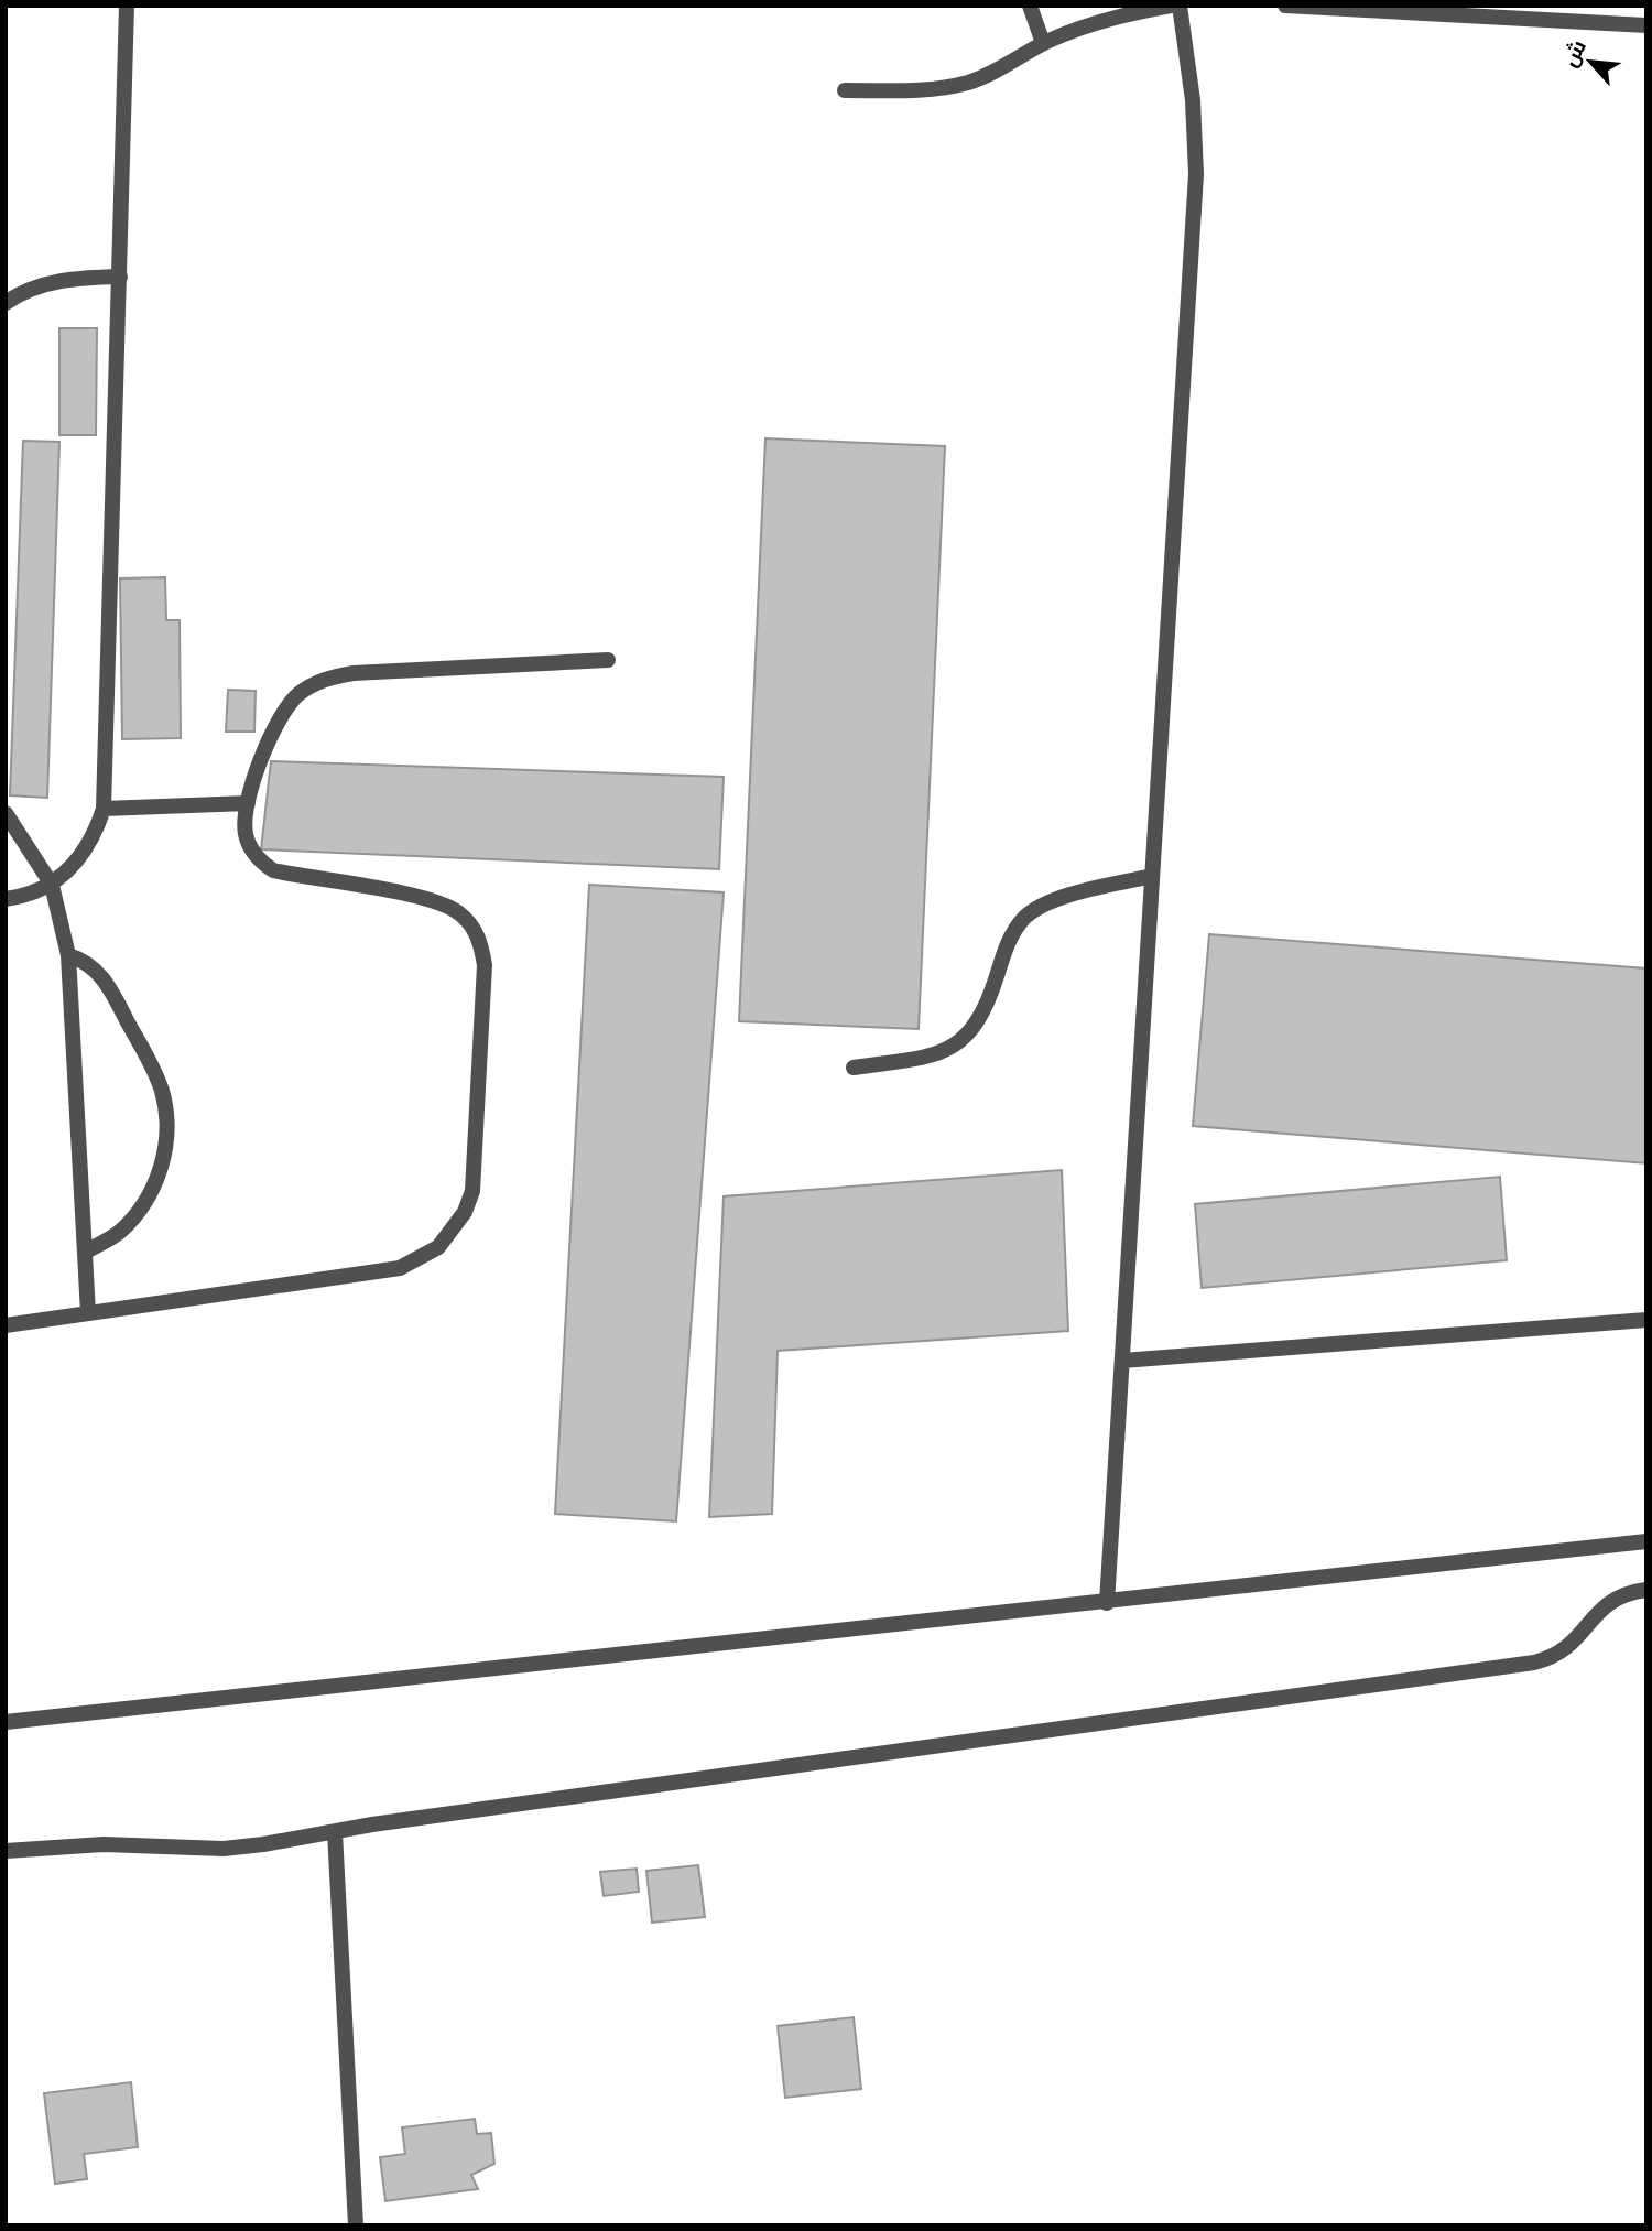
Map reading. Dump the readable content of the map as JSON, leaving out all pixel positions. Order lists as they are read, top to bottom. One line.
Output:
{"north":"top left"}
